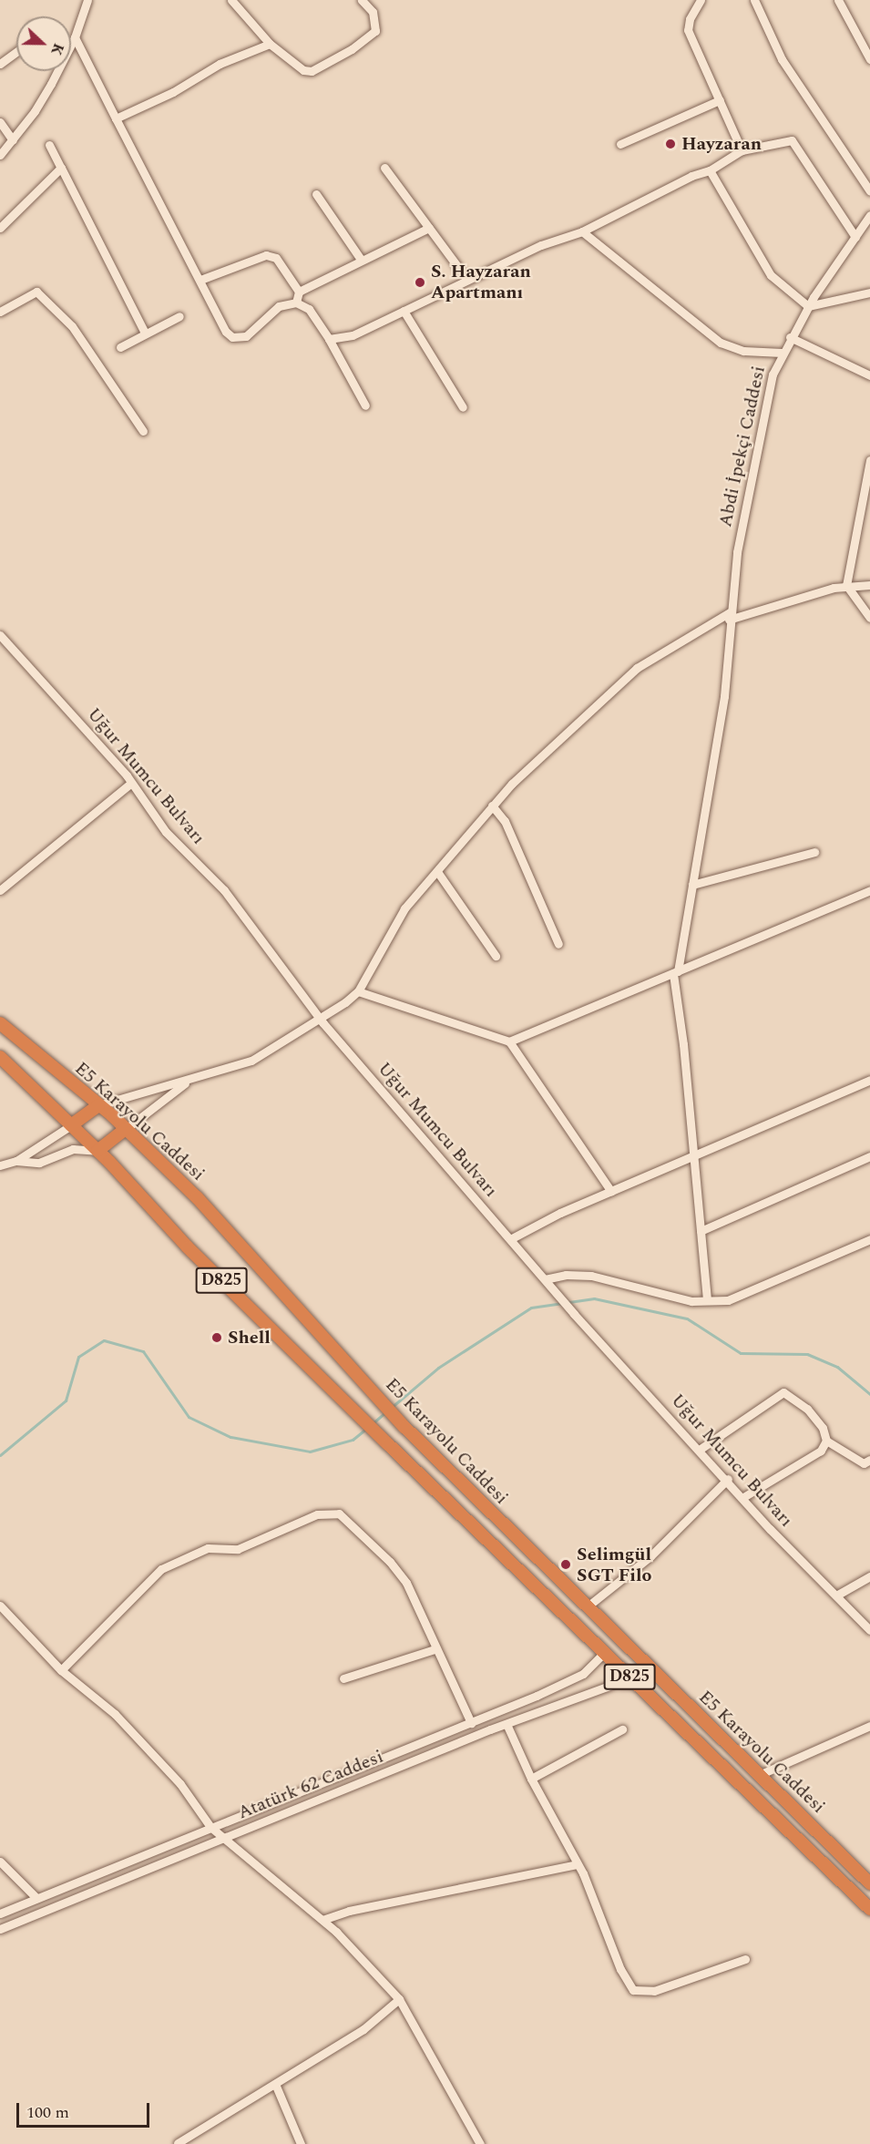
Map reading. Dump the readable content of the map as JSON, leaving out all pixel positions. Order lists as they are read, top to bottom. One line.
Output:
{"streets":{"highway":["E5 Karayolu Caddesi","D825"],"street":["Abdi İpekçi Caddesi","Uğur Mumcu Bulvarı","Atatürk 62 Caddesi"]},"crossings":[["D825","Atatürk 62 Caddesi"]],"places":["Hayzaran","S. Hayzaran Apartmanı","Shell","Selimgül SGT Filo"],"scale_bar":"100 m","north":"right"}
